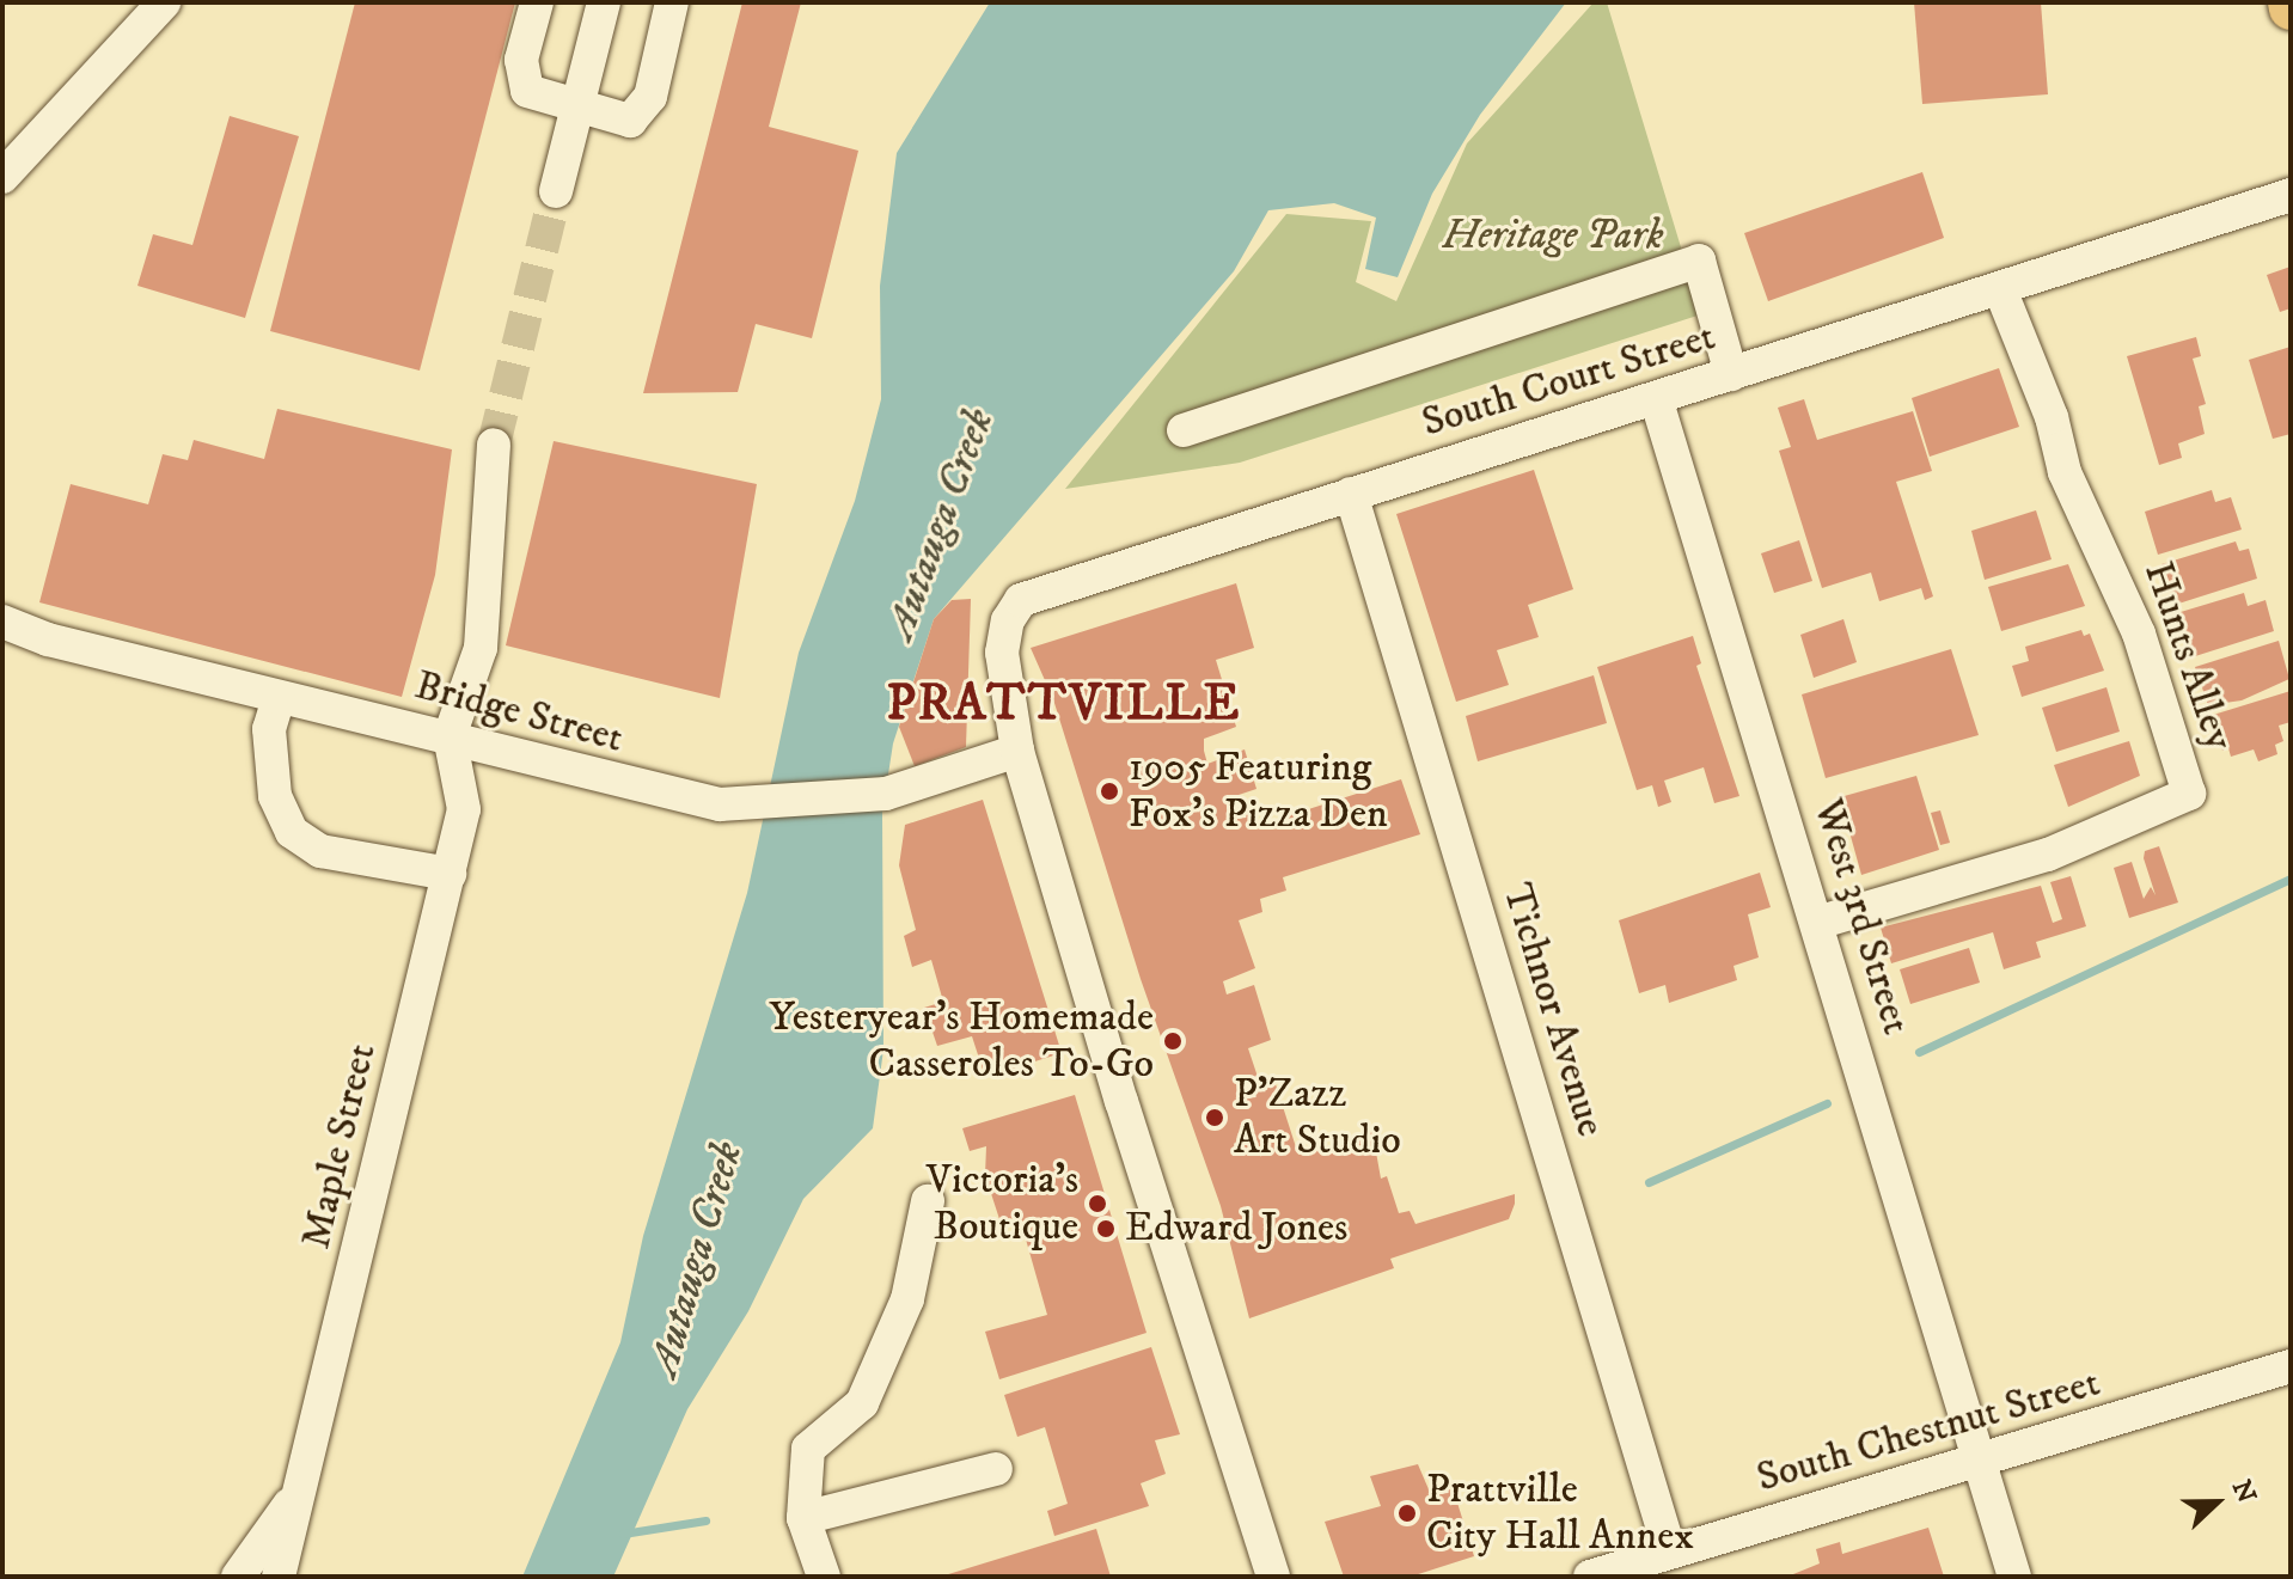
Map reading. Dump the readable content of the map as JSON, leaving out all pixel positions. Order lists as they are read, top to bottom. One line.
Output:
{"streets":{"street":["South Court Street","Hunts Alley","Bridge Street","West 3rd Street","Tichnor Avenue","Maple Street","South Chestnut Street"]},"crossings":[["South Court Street","Hunts Alley"],["South Court Street","Bridge Street"],["South Court Street","West 3rd Street"],["South Court Street","Tichnor Avenue"],["Hunts Alley","West 3rd Street"],["Bridge Street","Maple Street"],["West 3rd Street","South Chestnut Street"],["Tichnor Avenue","South Chestnut Street"]],"districts":["PRATTVILLE"],"water":["Autauga Creek"],"parks":["Heritage Park"],"places":["1905 Featuring Fox's Pizza Den","Yesteryear's Homemade Casseroles To-Go","P'Zazz Art Studio","Victoria's Boutique","Edward Jones","Prattville City Hall Annex"],"north":"right"}
